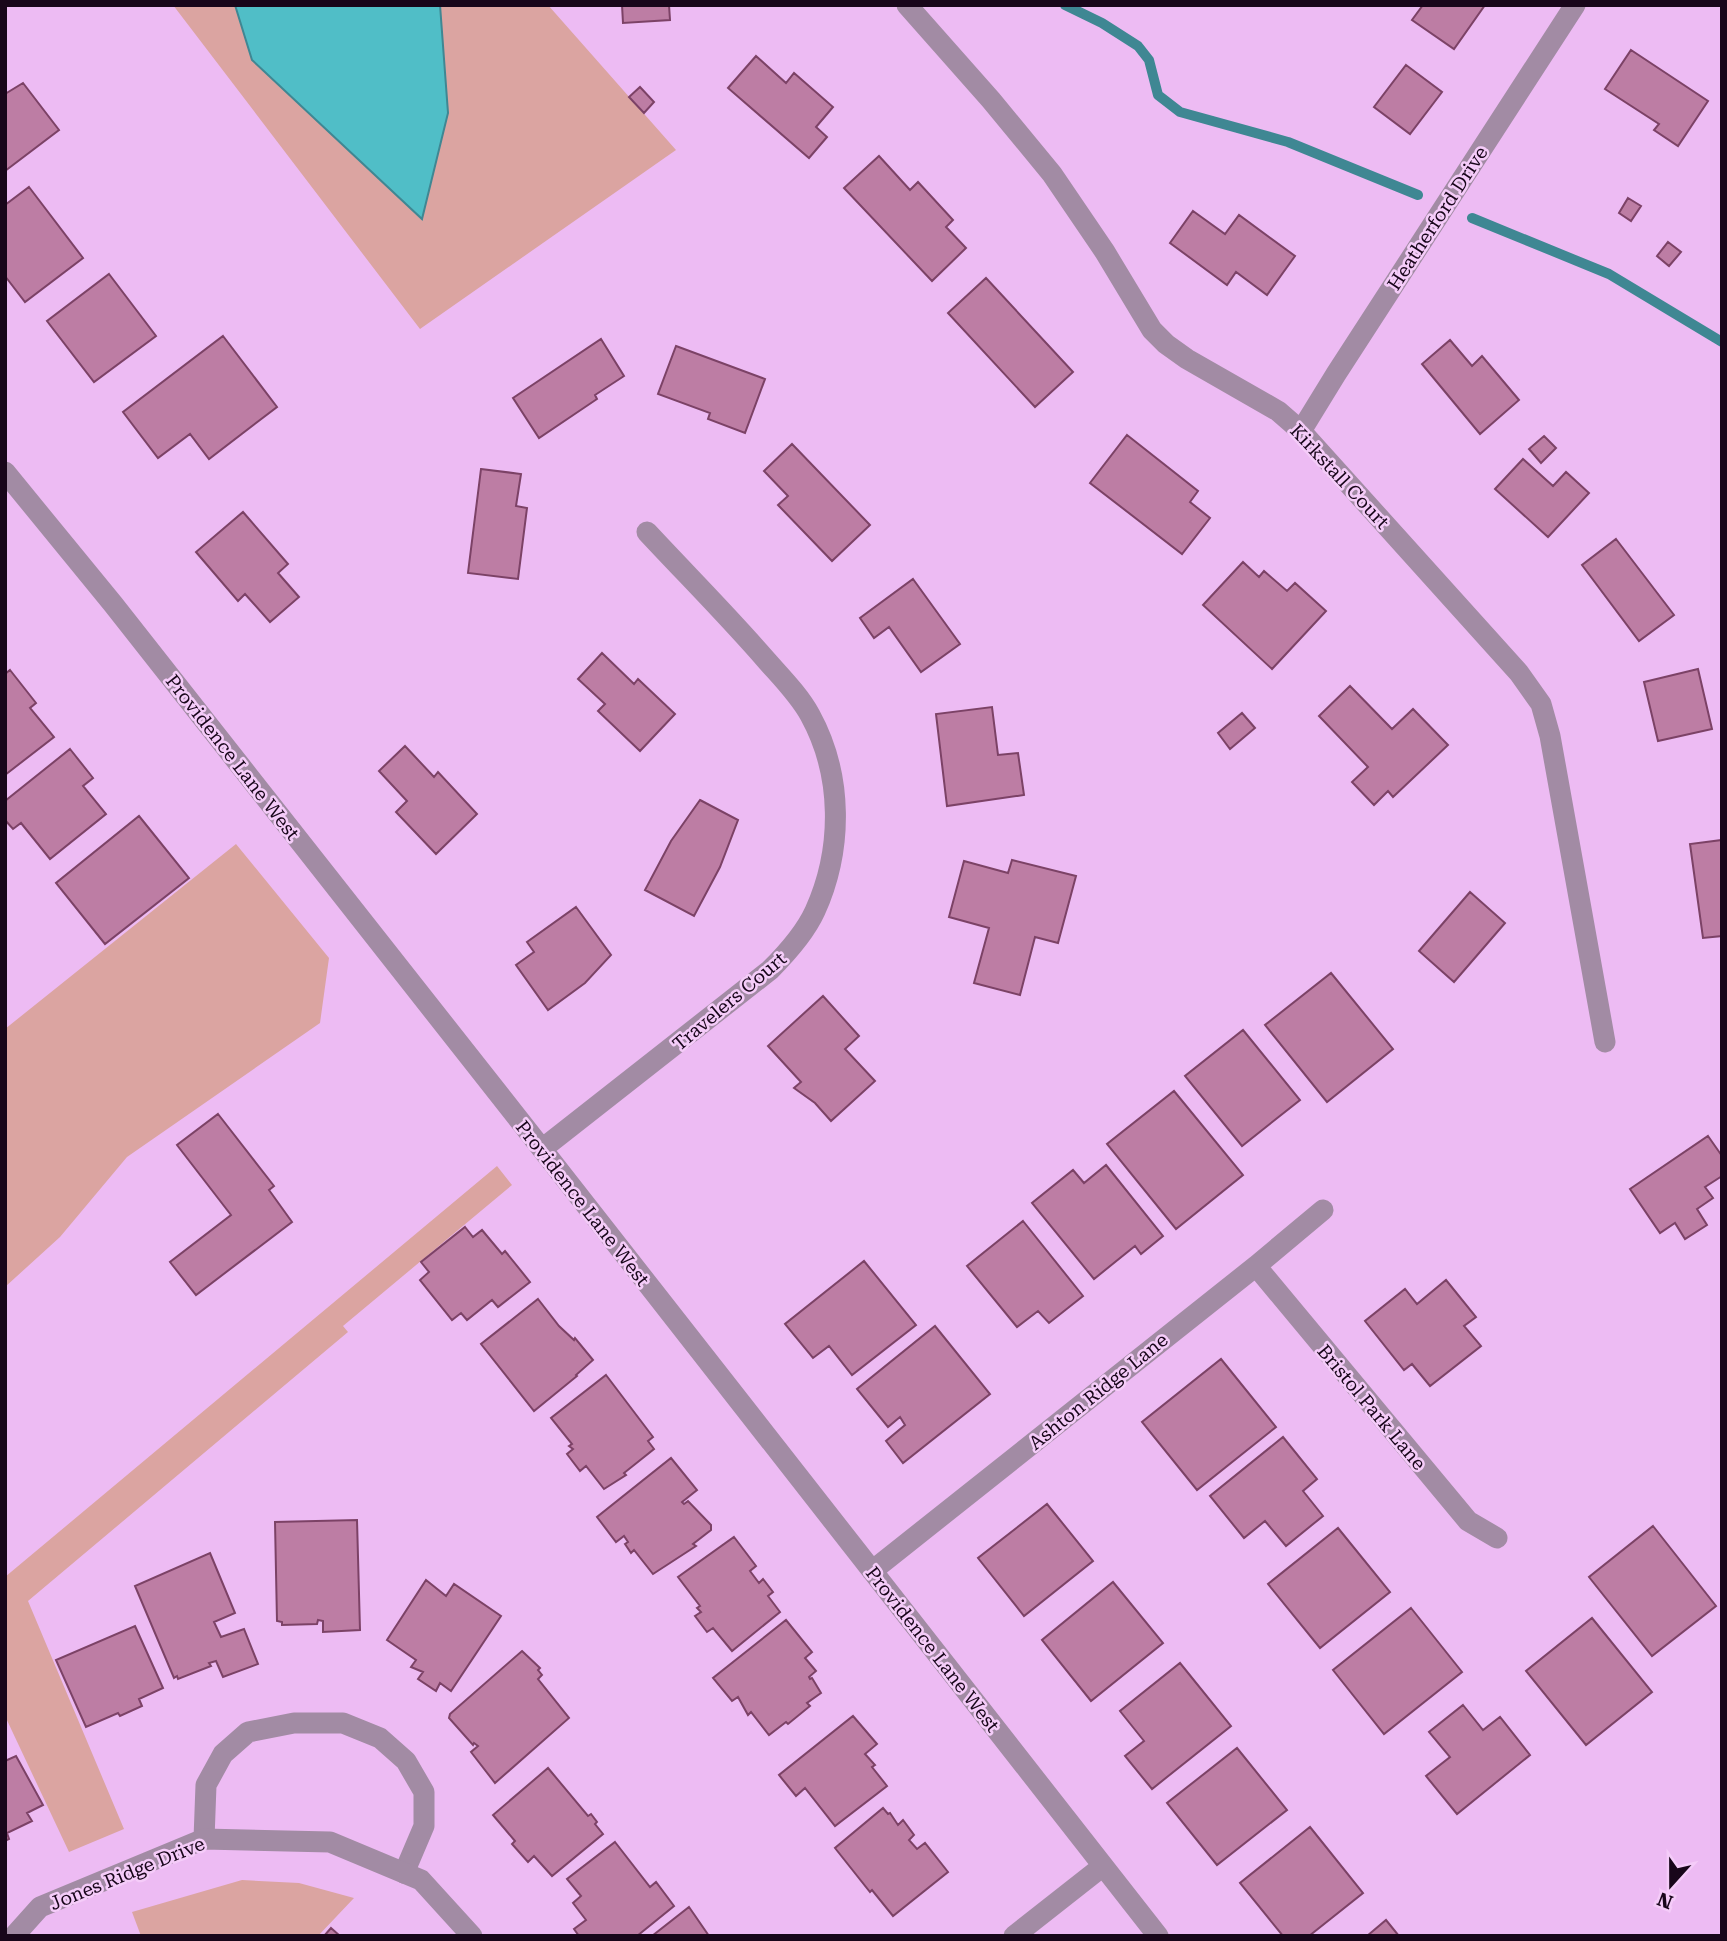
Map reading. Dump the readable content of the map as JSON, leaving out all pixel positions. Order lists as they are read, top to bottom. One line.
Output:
{"streets":{"street":["Heatherford Drive","Kirkstall Court","Providence Lane West","Travelers Court","Ashton Ridge Lane","Bristol Park Lane","Jones Ridge Drive"]},"crossings":[["Heatherford Drive","Kirkstall Court"],["Providence Lane West","Travelers Court"],["Providence Lane West","Ashton Ridge Lane"],["Ashton Ridge Lane","Bristol Park Lane"]],"north":"bottom"}
